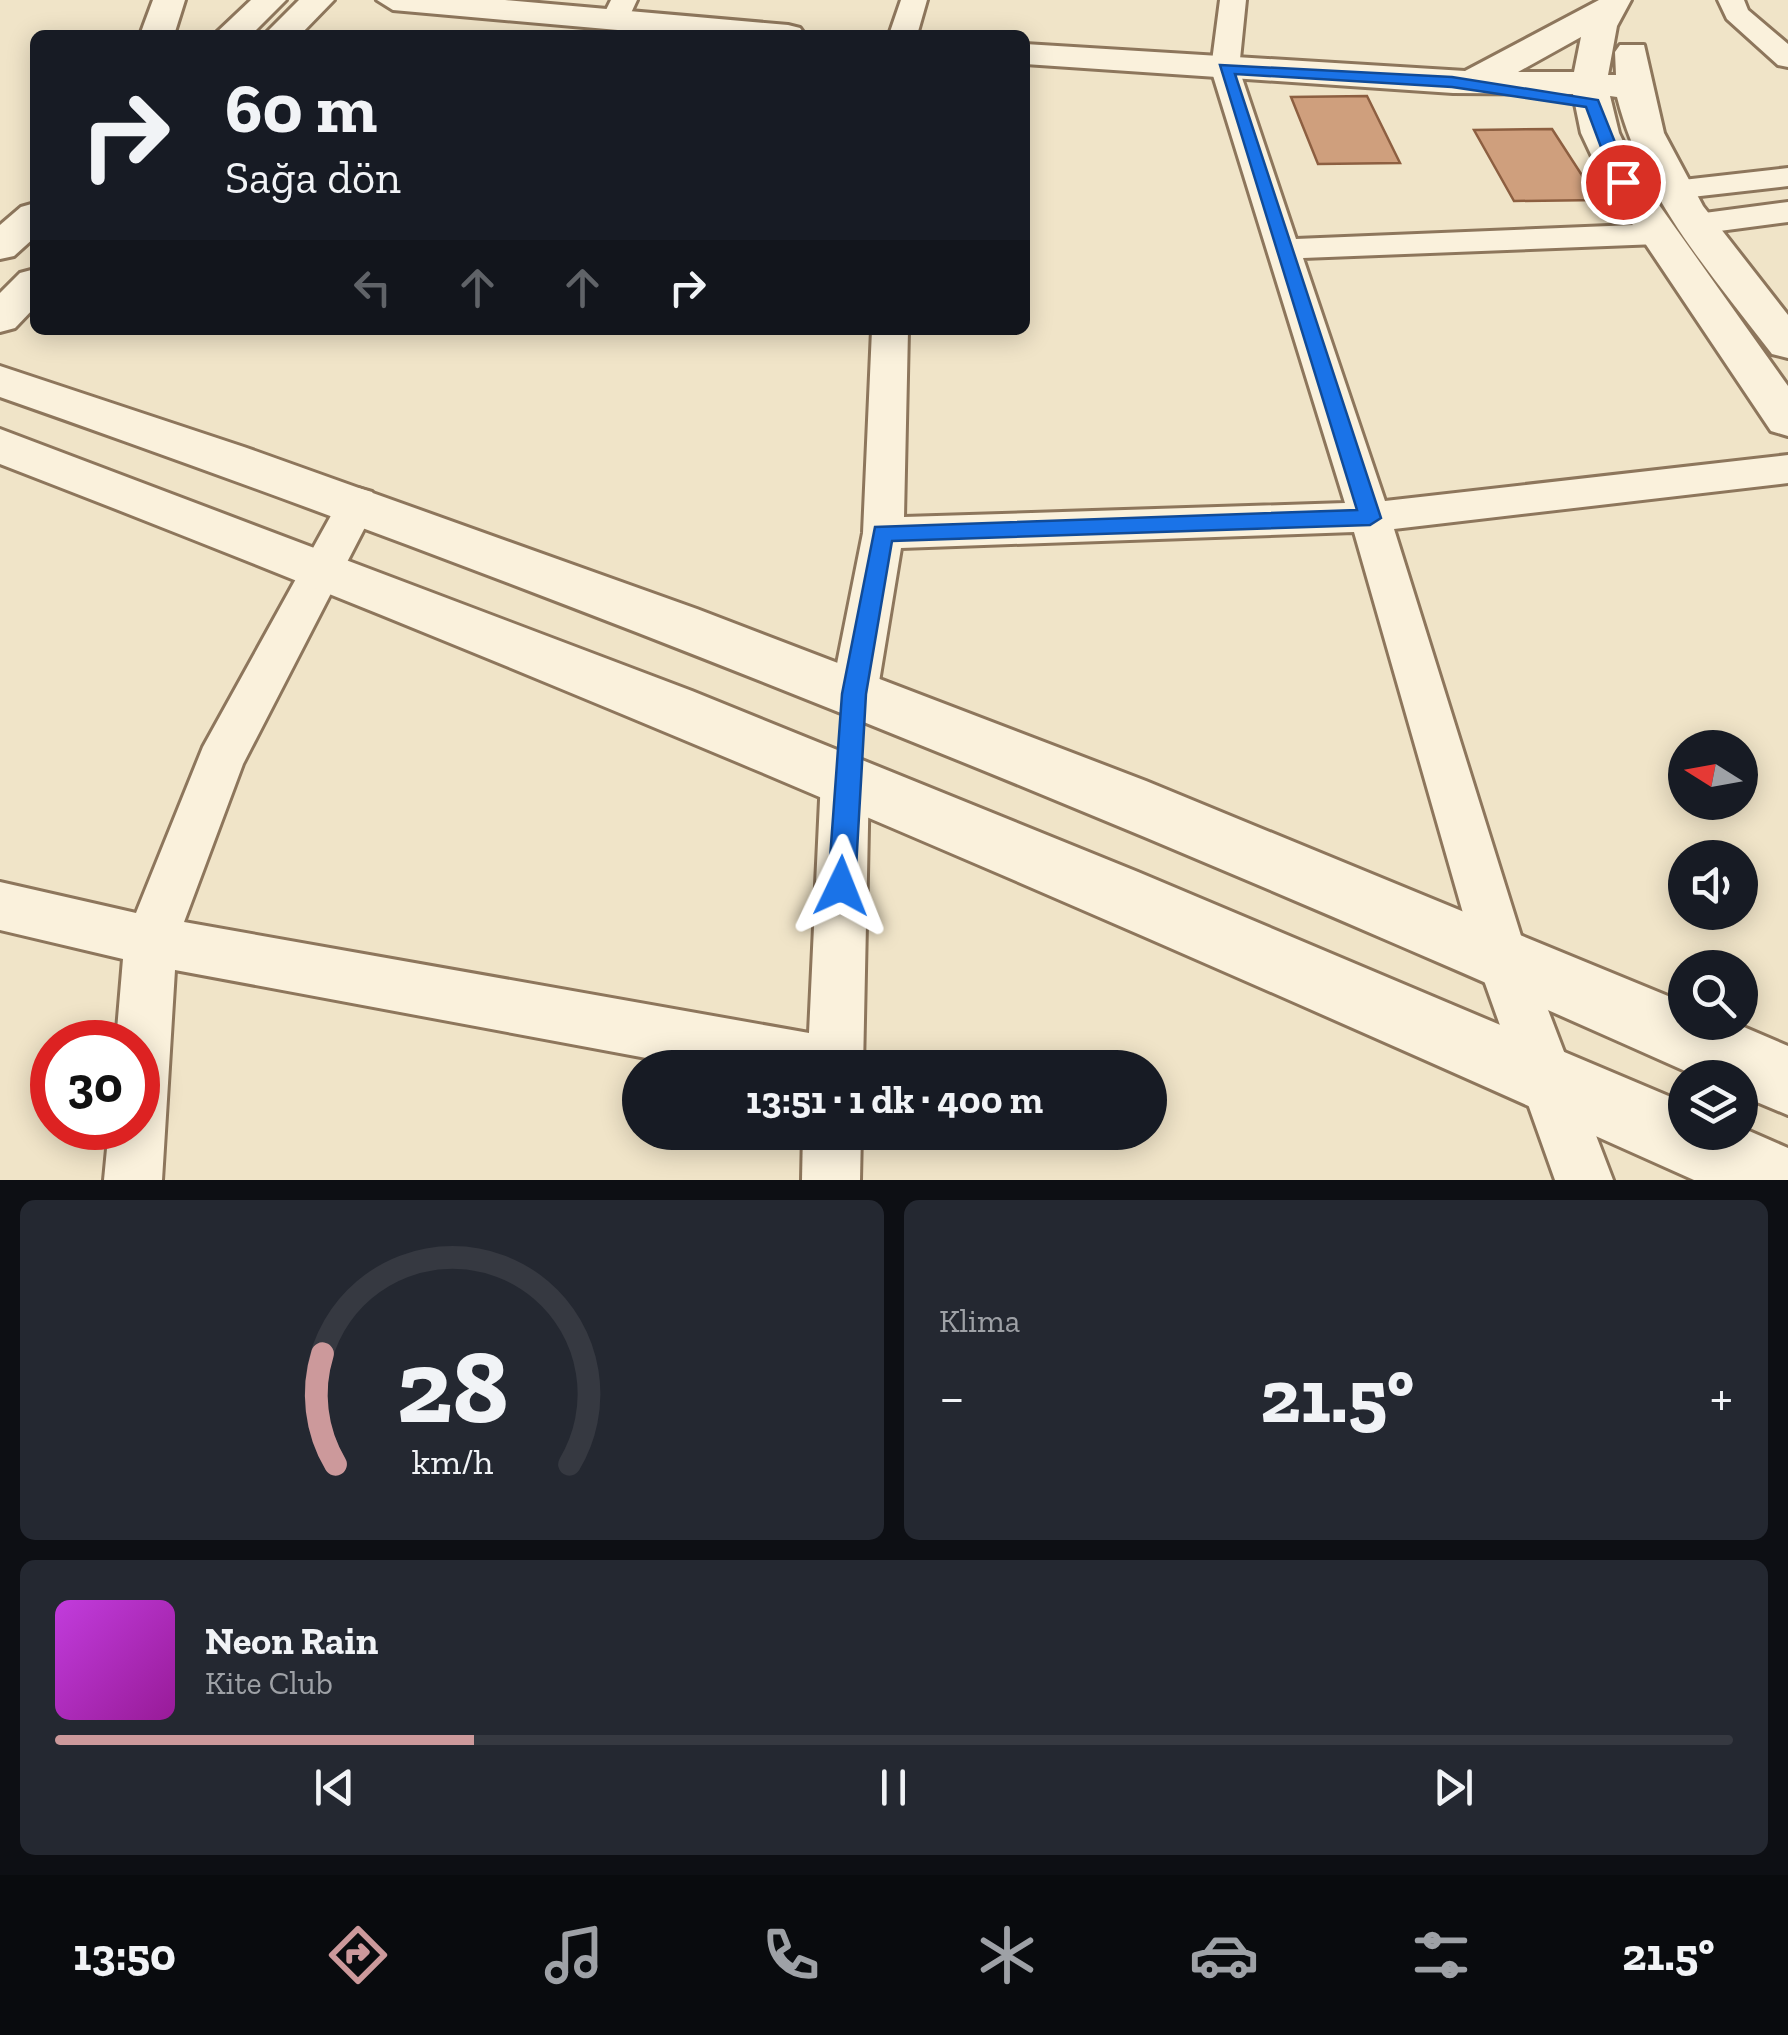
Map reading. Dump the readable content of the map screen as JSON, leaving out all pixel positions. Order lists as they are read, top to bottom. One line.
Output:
{"north":"left","page":{"turn":["60 m","Sağa dön"],"limit":"30","trip":"13:51 · 1 dk · 400 m","tile":"Klima","heat":["−","21.5°","+"],"song":["Neon Rain","Kite Club"],"tabs":["13:50","21.5°"],"gauge":["28","km/h"]}}
